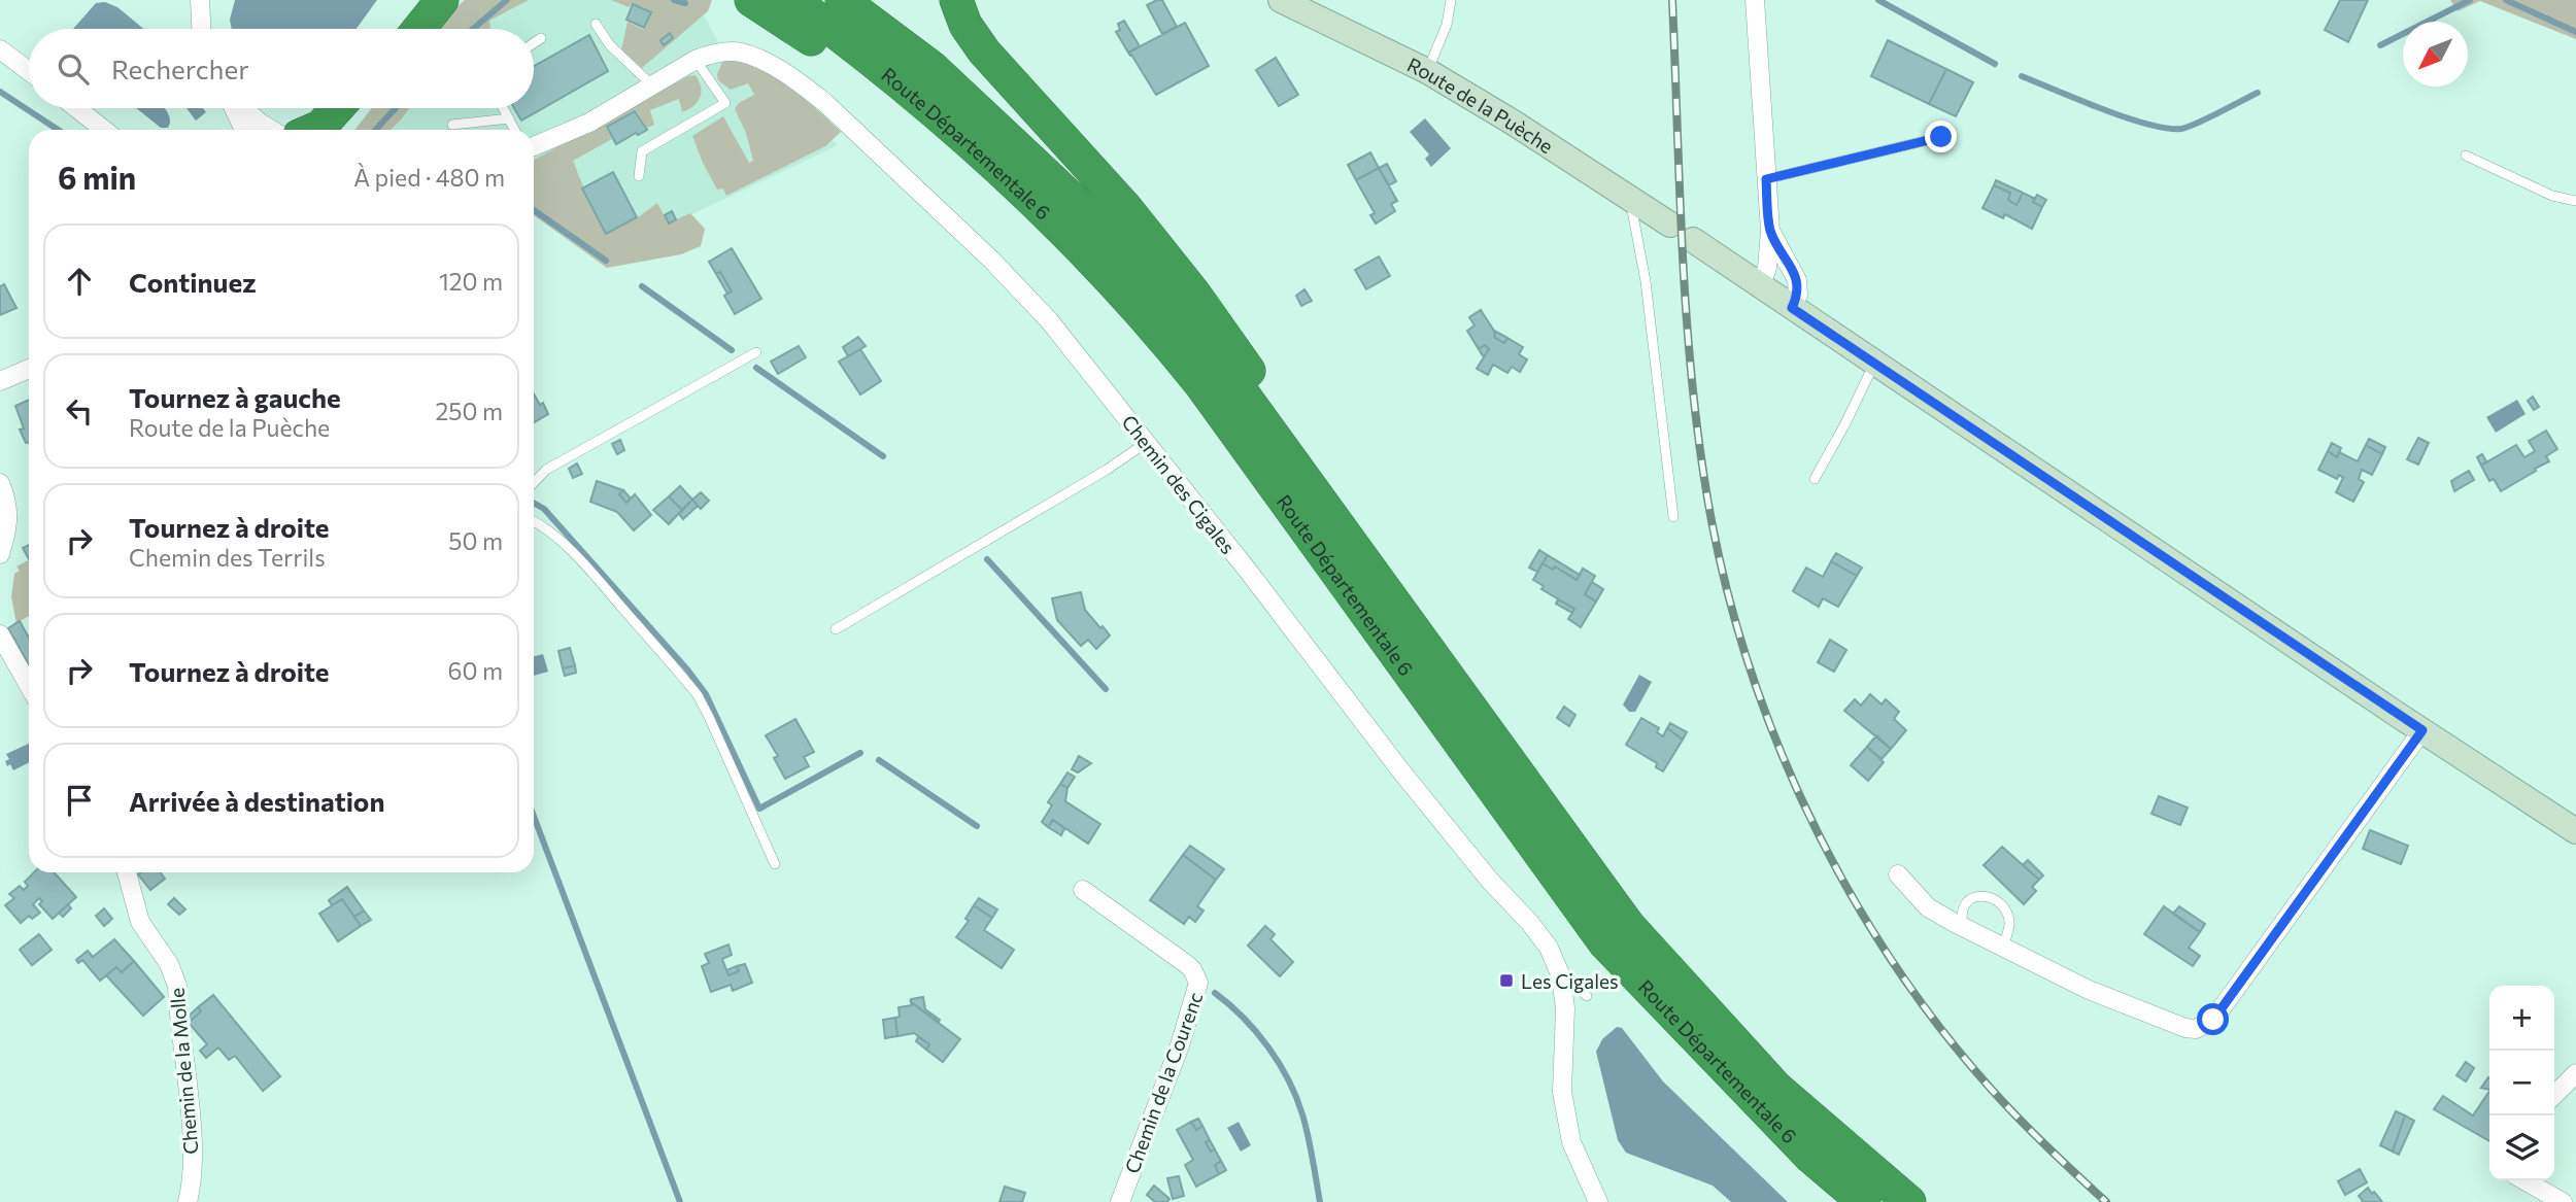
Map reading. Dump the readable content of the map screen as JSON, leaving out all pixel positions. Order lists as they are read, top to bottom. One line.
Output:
{"streets":{"highway":["Route Départementale 6"],"main road":["Route de la Puèche"],"street":["Chemin des Cigales","Chemin de la Molle","Chemin de la Courenc"]},"places":{"transit":["Les Cigales"]},"north":"bottom left","page":{"search":"Rechercher","heading":["6 min","À pied · 480 m"],"list":[["Continuez","120 m"],["Tournez à gauche","Route de la Puèche","250 m"],["Tournez à droite","Chemin des Terrils","50 m"],["Tournez à droite","60 m"],"Arrivée à destination"],"map_buttons":["+","−"]}}
